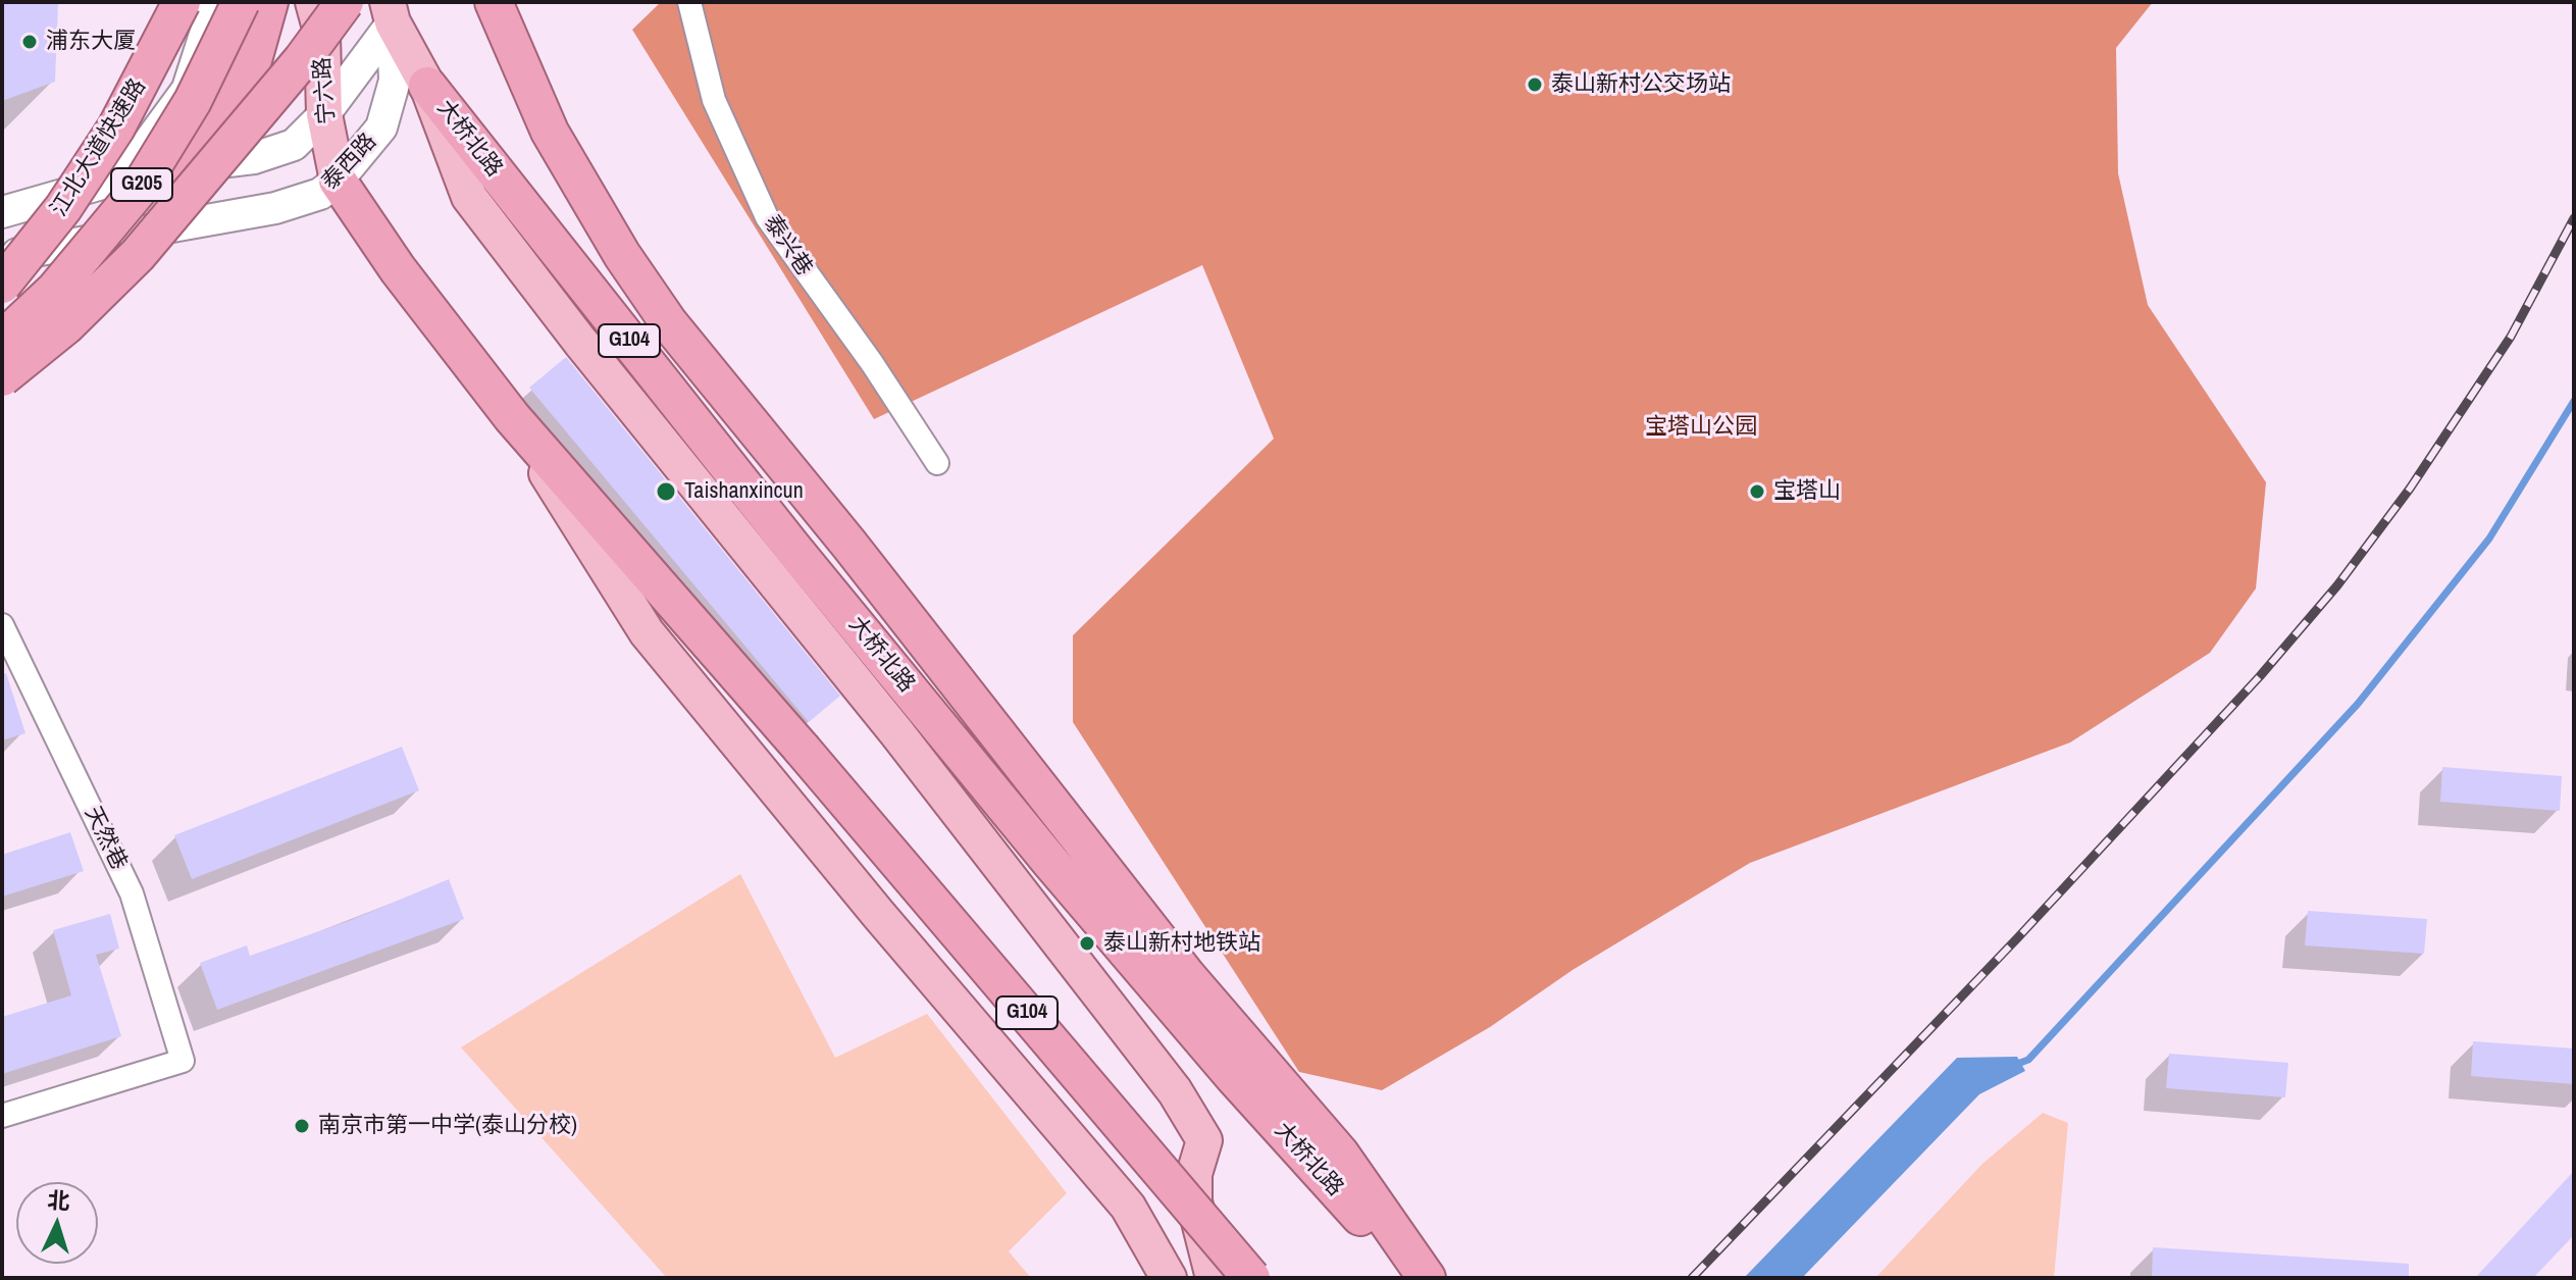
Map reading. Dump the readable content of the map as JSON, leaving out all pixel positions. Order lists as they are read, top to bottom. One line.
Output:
{"streets":{"highway":["大桥北路","江北大道快速路","G205","G104"],"main road":["宁六路","泰西路"],"street":["泰兴巷","天然巷"]},"crossings":[["宁六路","泰西路"],["宁六路","G104"],["大桥北路","泰西路"],["泰西路","G104"]],"parks":["宝塔山公园"],"places":["浦东大厦","泰山新村公交场站","Taishanxincun","宝塔山","泰山新村地铁站","南京市第一中学(泰山分校)"],"north":"top"}
